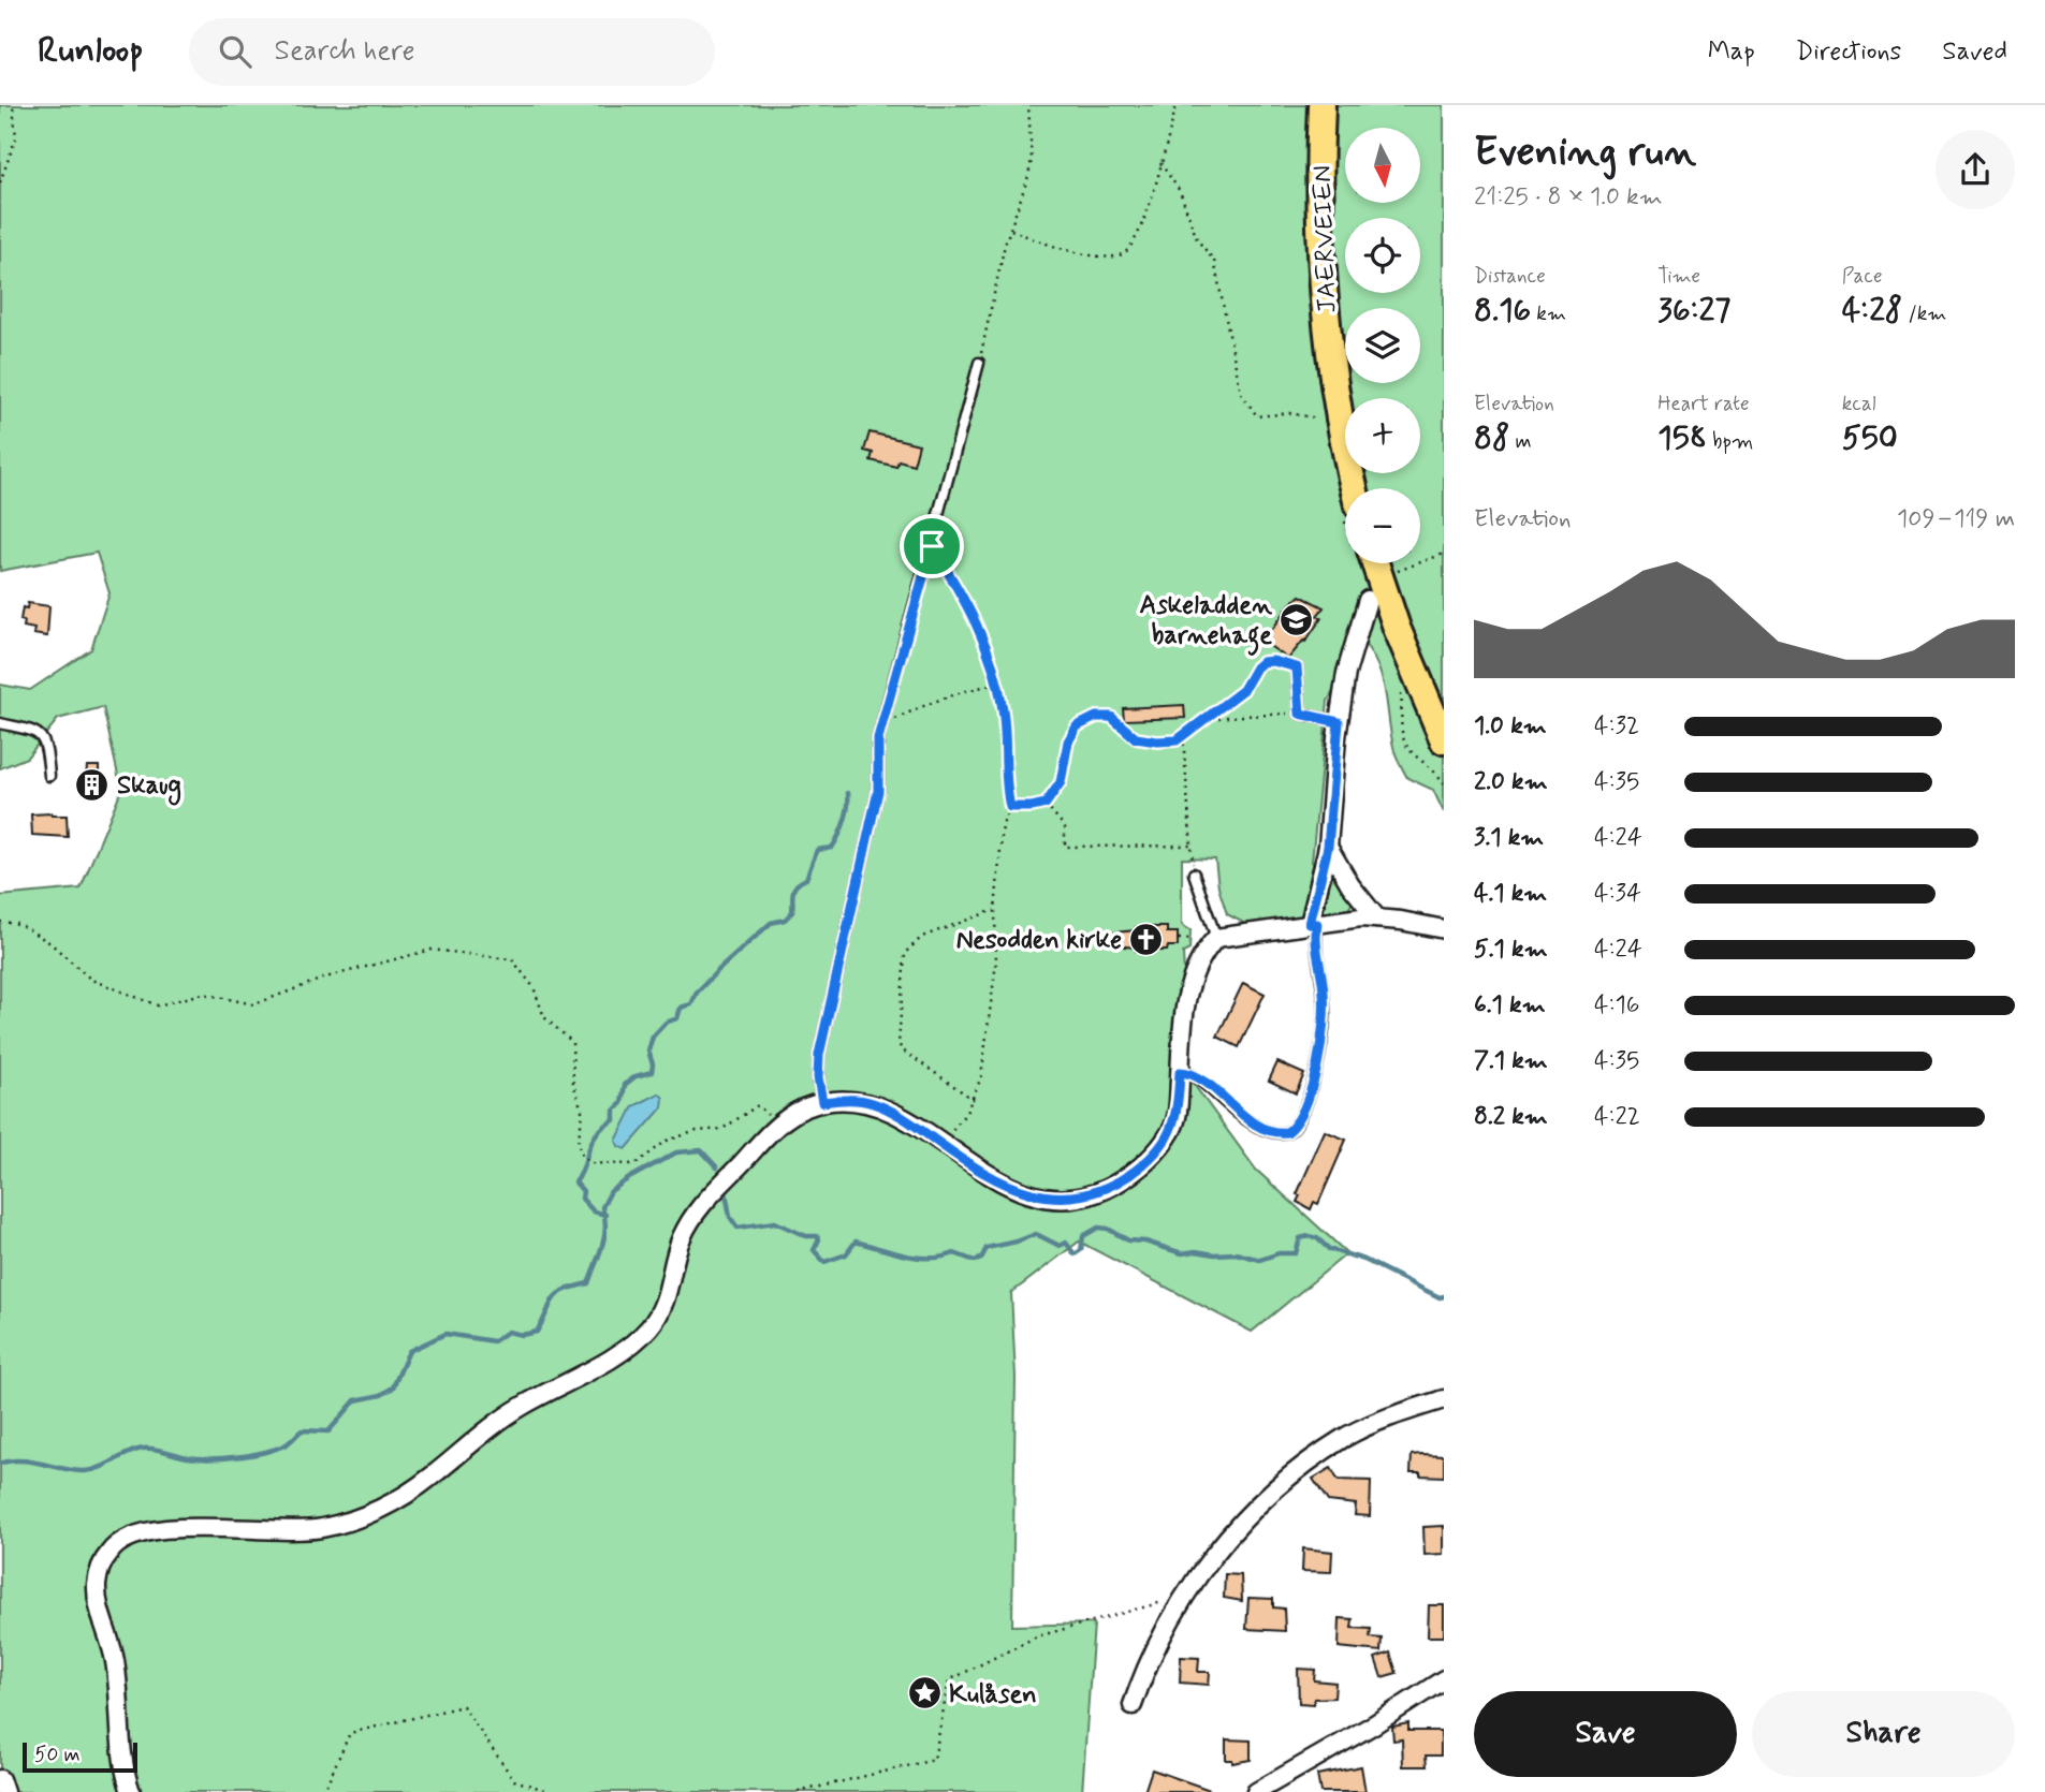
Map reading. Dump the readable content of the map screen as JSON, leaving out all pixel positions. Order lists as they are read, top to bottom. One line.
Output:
{"streets":{"main road":["JAERVEIEN"]},"places":{"school or university":["Askeladden barnehage"],"building":["Skaug"],"church":["Nesodden kirke"],"place":["Kulåsen"]},"scale_bar":"50 m","north":"bottom","page":{"header":"Runloop","search":"Search here","nav":["Map","Directions","Saved"],"heading":["Evening run","21:25 · 8 × 1.0 km"],"map_buttons":["+","−"],"stats":[["Distance","8.16 km"],["Time","36:27"],["Pace","4:28 /km"],["Elevation","88 m"],["Heart rate","158 bpm"],["kcal","550"]],"chart":["Elevation","109–119 m"],"list":[{"name":"1.0 km","note":"4:32"},{"name":"2.0 km","note":"4:35"},{"name":"3.1 km","note":"4:24"},{"name":"4.1 km","note":"4:34"},{"name":"5.1 km","note":"4:24"},{"name":"6.1 km","note":"4:16"},{"name":"7.1 km","note":"4:35"},{"name":"8.2 km","note":"4:22"}],"buttons":["Save","Share"],"scale":"50 m"}}
